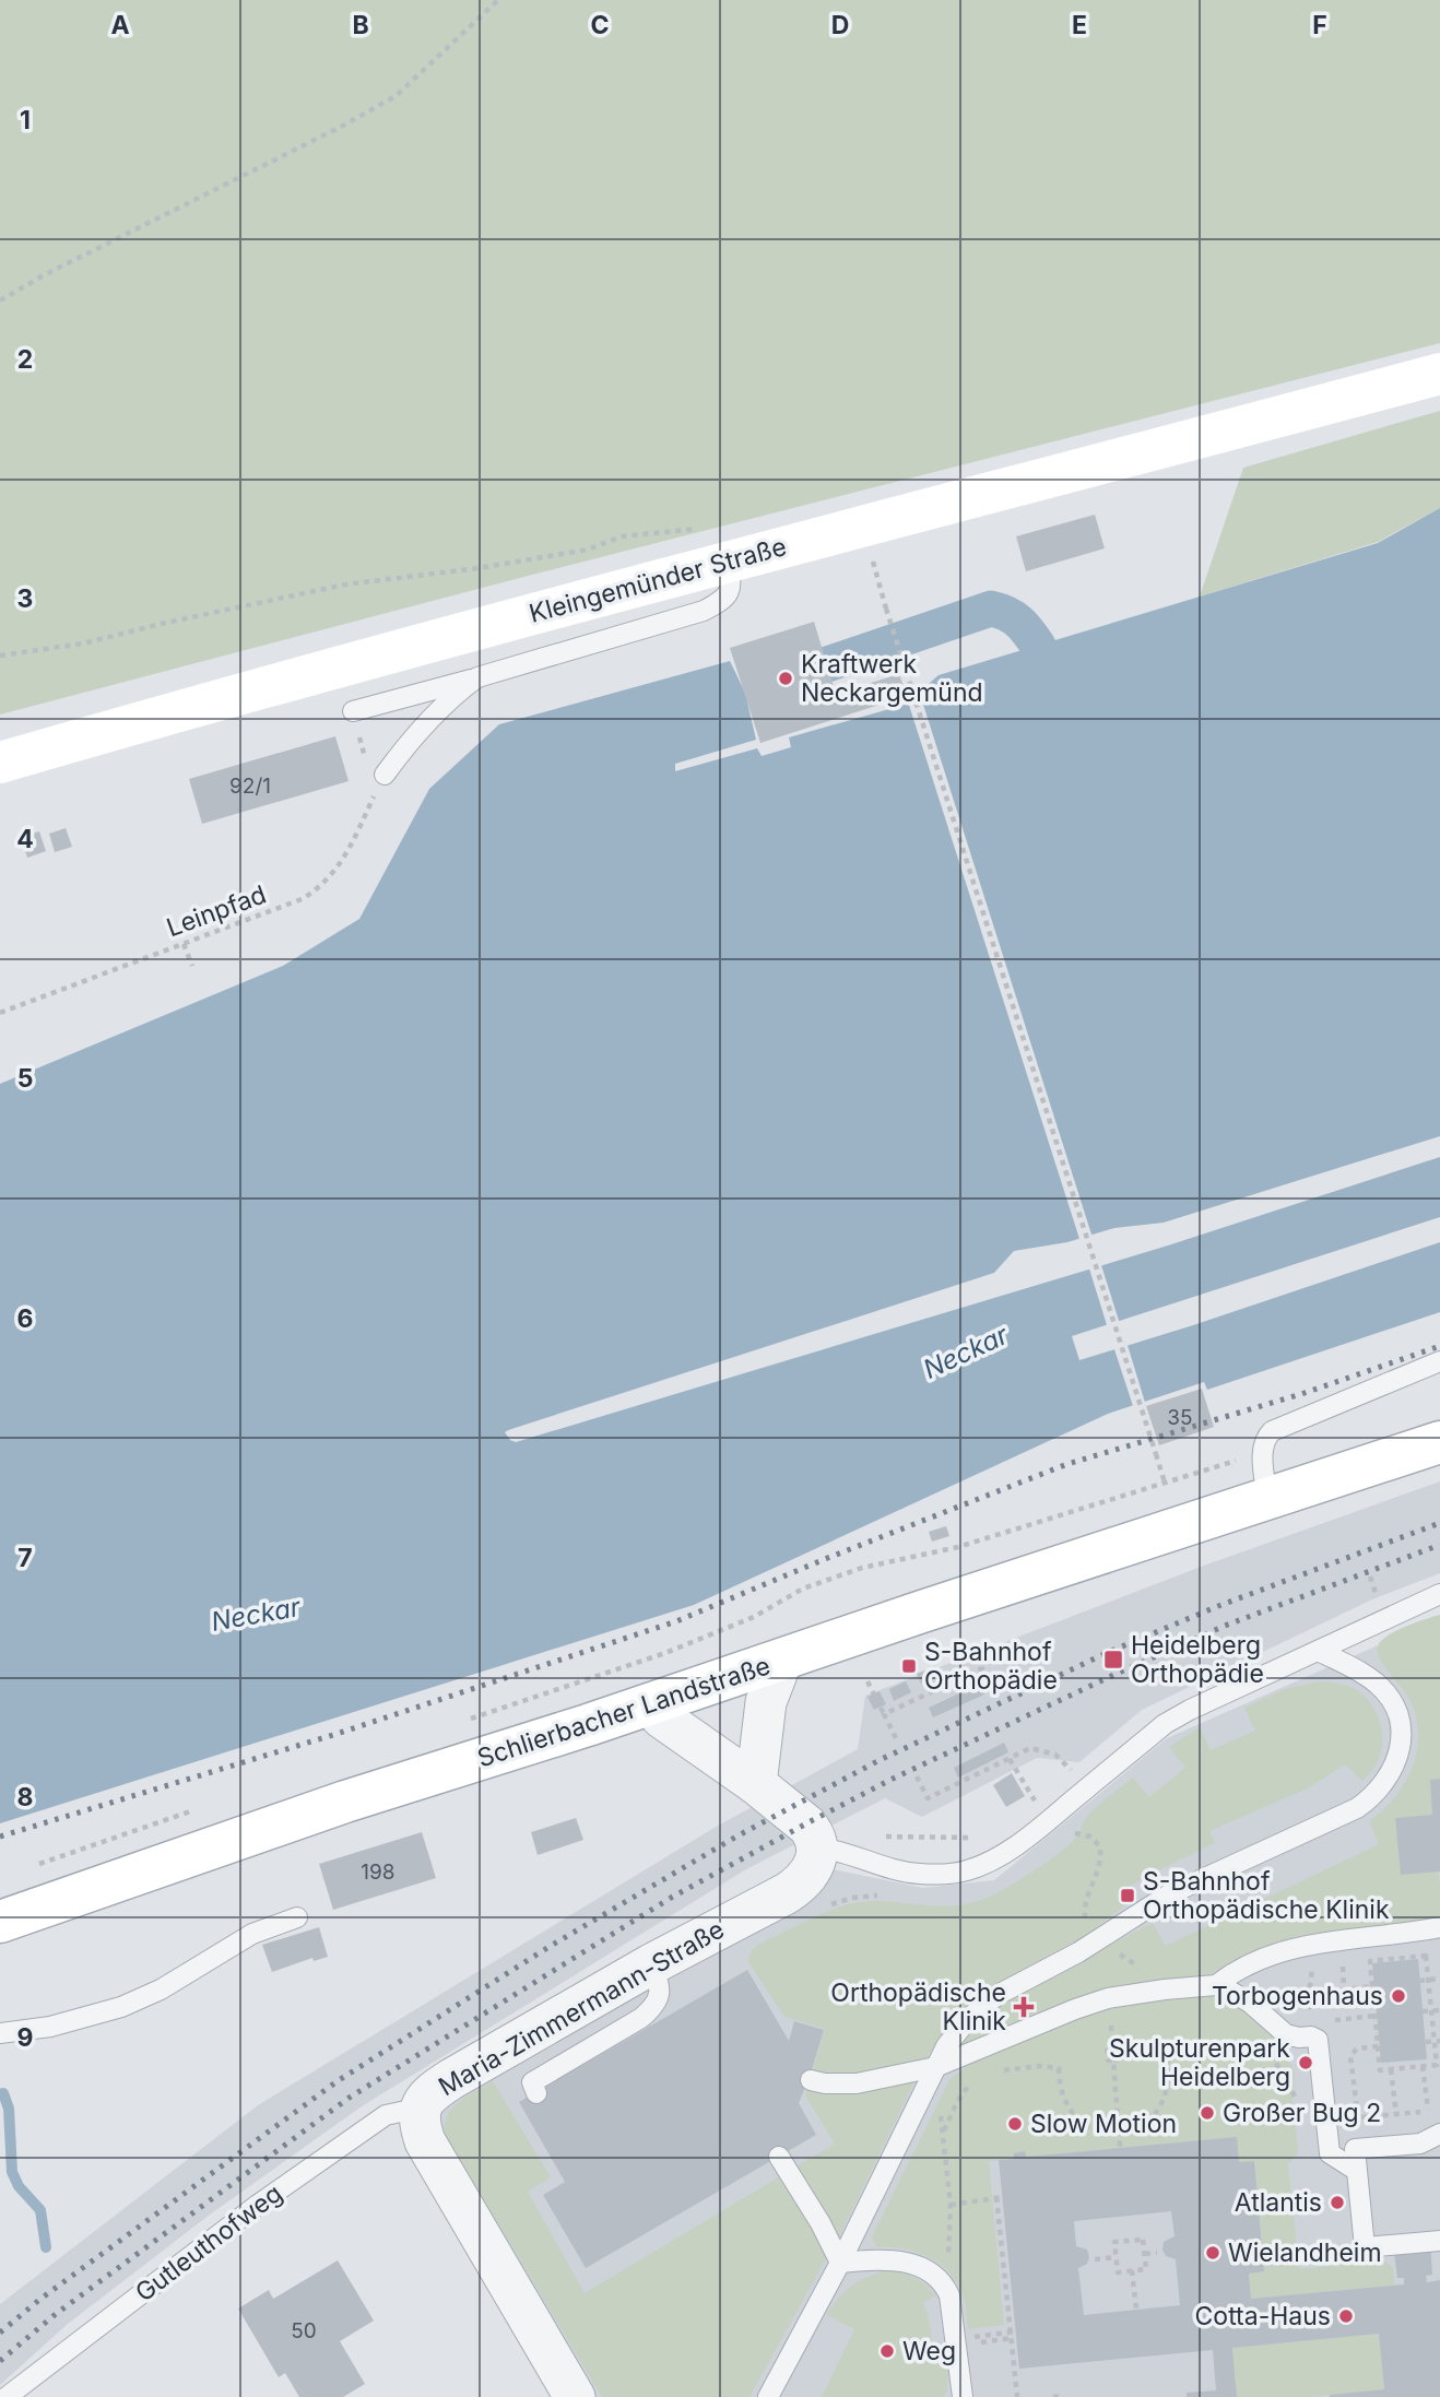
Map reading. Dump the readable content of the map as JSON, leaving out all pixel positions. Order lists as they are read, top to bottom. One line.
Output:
{"streets":{"main road":["Kleingemünder Straße","Schlierbacher Landstraße"],"street":["Maria-Zimmermann-Straße"],"lane":["Gutleuthofweg"],"path":["Leinpfad"]},"crossings":[["Maria-Zimmermann-Straße","Gutleuthofweg"]],"water":["Neckar"],"places":{"other":["Kraftwerk Neckargemünd","Torbogenhaus","Skulpturenpark Heidelberg","Großer Bug 2","Slow Motion","Atlantis","Wielandheim","Cotta-Haus","Weg"],"transit":["Heidelberg Orthopädie","S-Bahnhof Orthopädie","S-Bahnhof Orthopädische Klinik"],"health":["Orthopädische Klinik"]},"house_numbers":["92/1","35","198","50"],"grid":{"columns":["A","B","C","D","E","F"],"rows":["1","2","3","4","5","6","7","8","9"]}}
